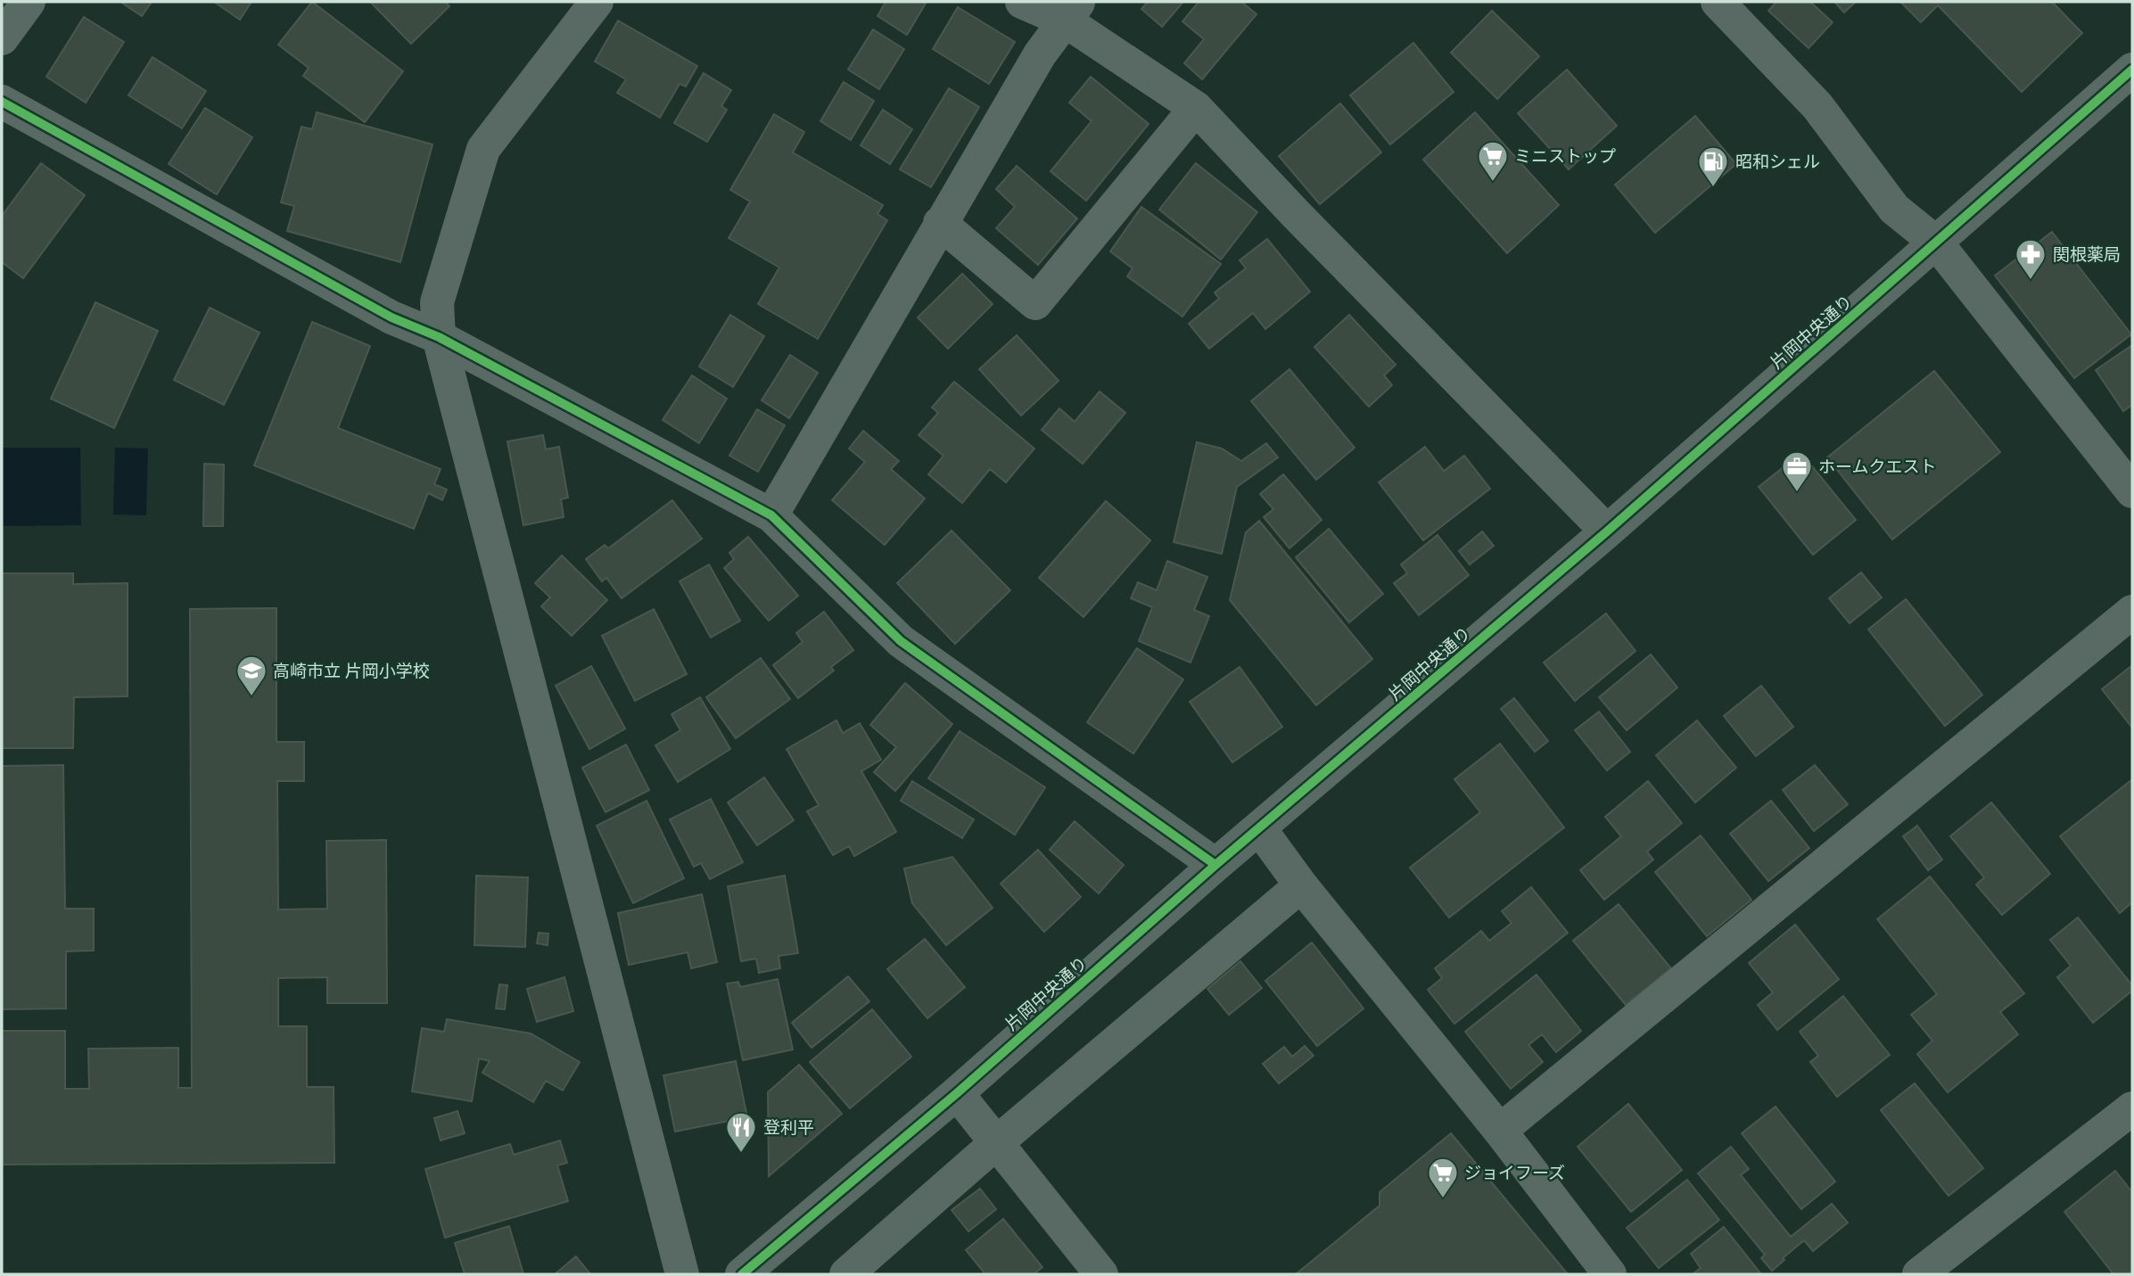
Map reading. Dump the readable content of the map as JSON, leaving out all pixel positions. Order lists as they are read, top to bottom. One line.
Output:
{"streets":{"street":["片岡中央通り"]},"places":{"supermarket":["ミニストップ","ジョイフーズ"],"fuel station":["昭和シェル"],"pharmacy":["関根薬局"],"office":["ホームクエスト"],"school or university":["高崎市立 片岡小学校"],"restaurant":["登利平"]}}
